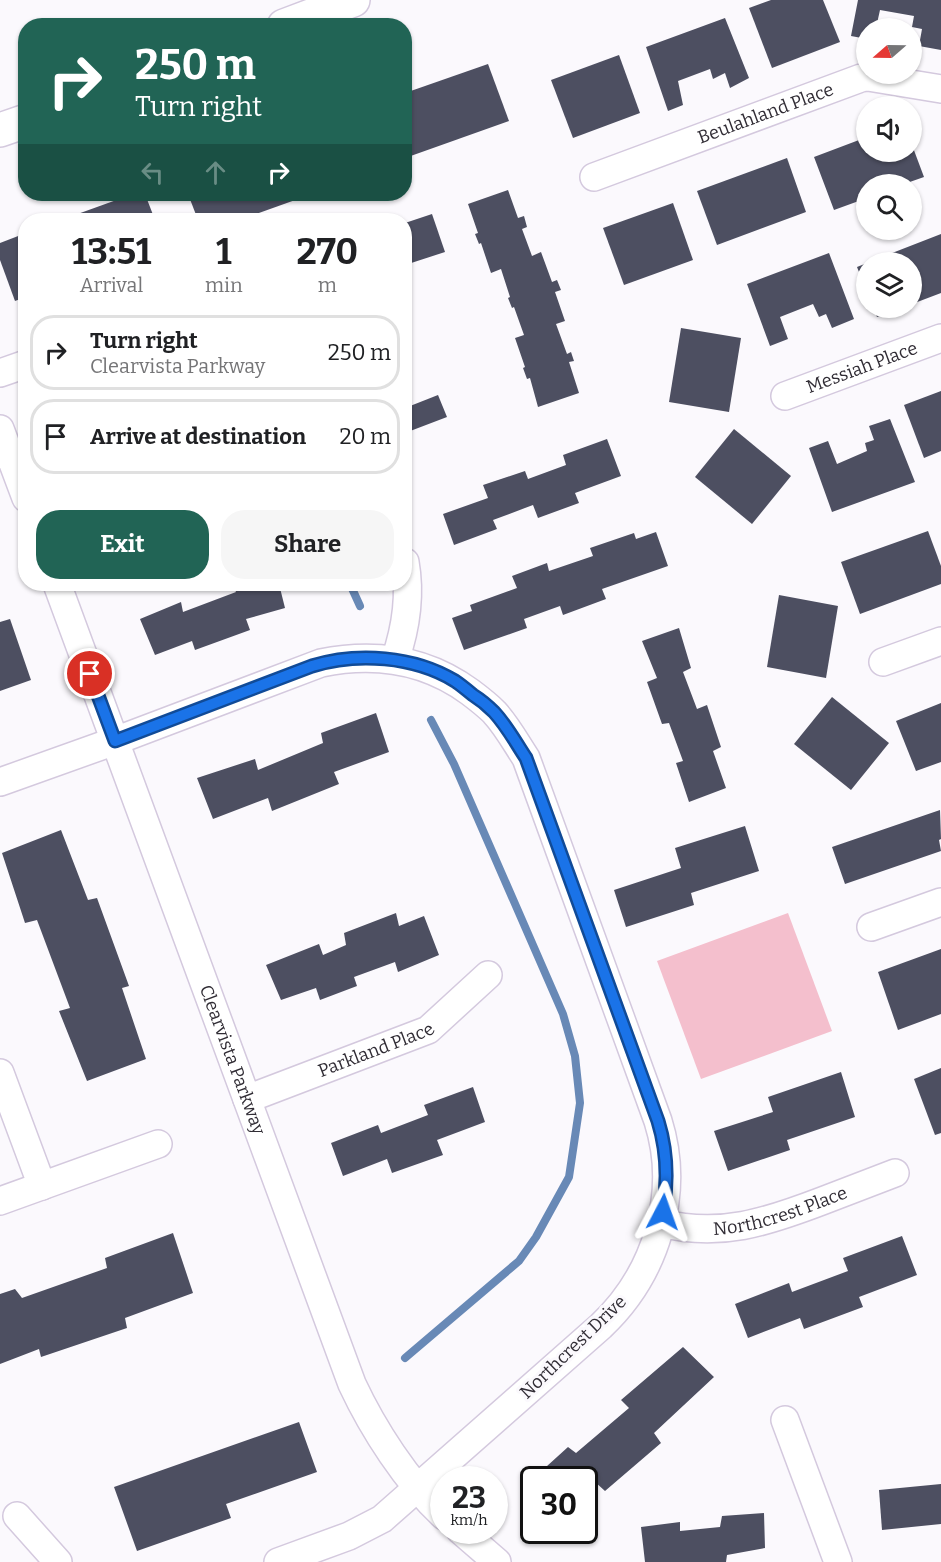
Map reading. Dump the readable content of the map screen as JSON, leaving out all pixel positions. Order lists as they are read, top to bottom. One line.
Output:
{"streets":{"street":["Beulahland Place","Messiah Place","Parkland Place","Clearvista Parkway","Northcrest Place","Northcrest Drive"]},"crossings":[["Parkland Place","Clearvista Parkway"],["Clearvista Parkway","Northcrest Drive"],["Northcrest Place","Northcrest Drive"]],"north":"left","page":{"turn":["250 m","Turn right"],"eta":["13:51","Arrival","1","min","270","m"],"list":[{"name":"Turn right","note":"Clearvista Parkway","value":"250 m"},{"name":"Arrive at destination","value":"20 m"}],"buttons":["Exit","Share"],"speed":"23 km/h","limit":"30"}}
